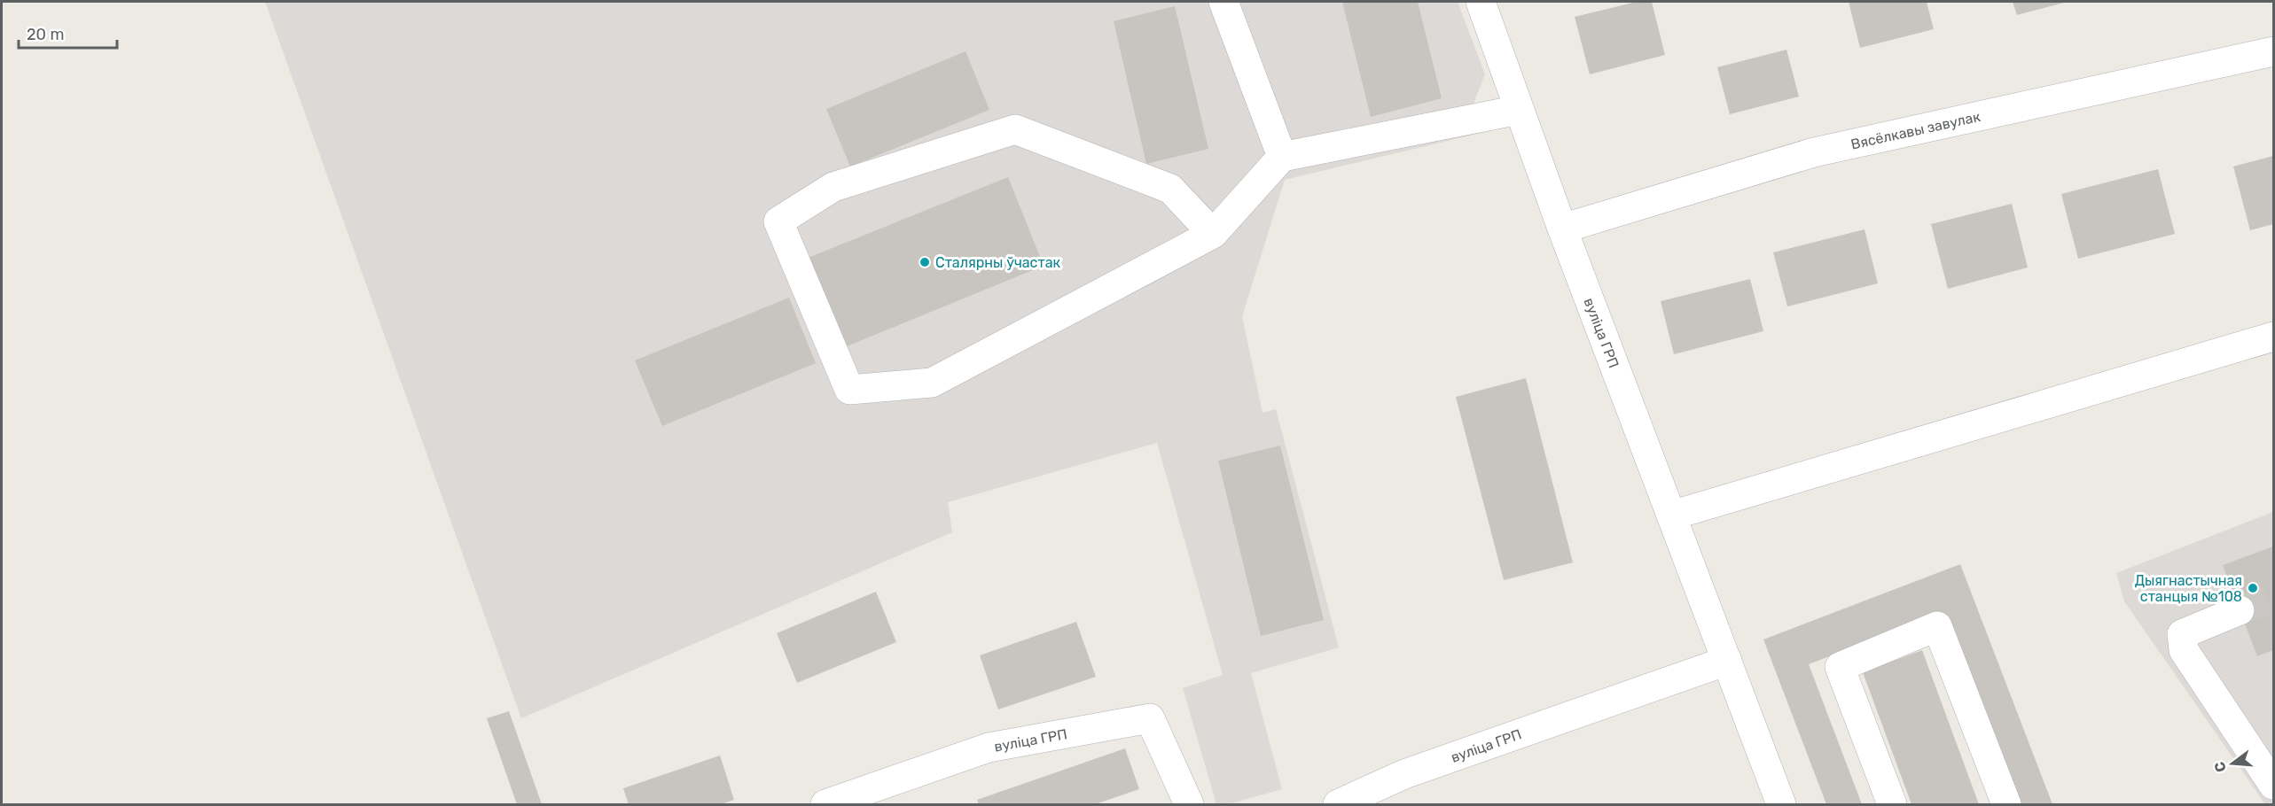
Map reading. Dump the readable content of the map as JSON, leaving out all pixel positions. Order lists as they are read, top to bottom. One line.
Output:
{"streets":{"street":["Вясёлкавы завулак","вуліца ГРП"]},"crossings":[["Вясёлкавы завулак","вуліца ГРП"]],"places":["Сталярны ўчастак","Дыягнастычная станцыя №108"],"scale_bar":"20 m","north":"left"}
